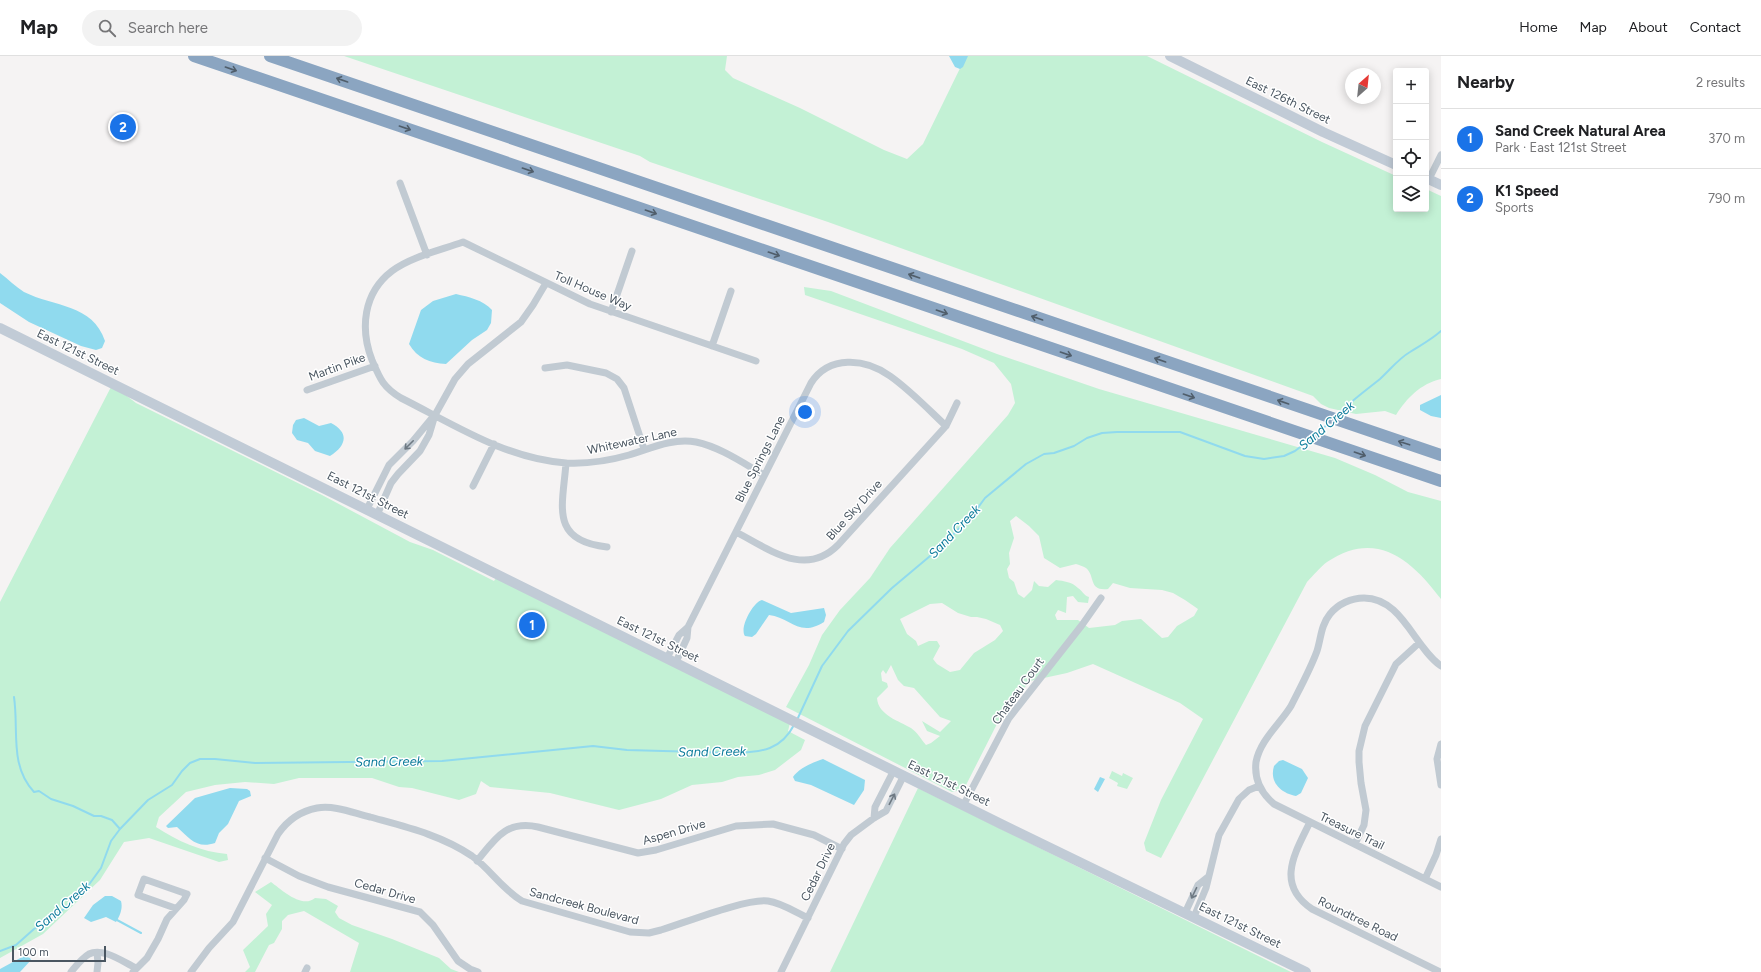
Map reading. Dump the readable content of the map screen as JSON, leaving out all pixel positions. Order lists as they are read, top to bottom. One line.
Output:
{"streets":{"street":["East 126th Street","Toll House Way","East 121st Street","Martin Pike","Whitewater Lane","Blue Springs Lane","Blue Sky Drive","Chateau Court","Treasure Trail","Aspen Drive","Cedar Drive","Sandcreek Boulevard","Roundtree Road"]},"crossings":[["Toll House Way","Martin Pike"],["Toll House Way","Whitewater Lane"],["East 121st Street","Blue Springs Lane"],["East 121st Street","Chateau Court"],["East 121st Street","Cedar Drive"],["Martin Pike","Whitewater Lane"],["Whitewater Lane","Blue Springs Lane"],["Blue Springs Lane","Blue Sky Drive"],["Treasure Trail","Roundtree Road"],["Aspen Drive","Cedar Drive"],["Aspen Drive","Sandcreek Boulevard"],["Cedar Drive","Sandcreek Boulevard"]],"water":["Sand Creek"],"scale_bar":"100 m","north":"top right","page":{"header":"Map","search":"Search here","nav":["Home","Map","About","Contact"],"heading":["Nearby","2 results"],"map_buttons":["+","−"],"list":[{"mark":"1","name":"Sand Creek Natural Area","note":"Park · East 121st Street","value":"370 m"},{"mark":"2","name":"K1 Speed","note":"Sports","value":"790 m"}],"pins":["2","1"],"scale":"100 m"}}
